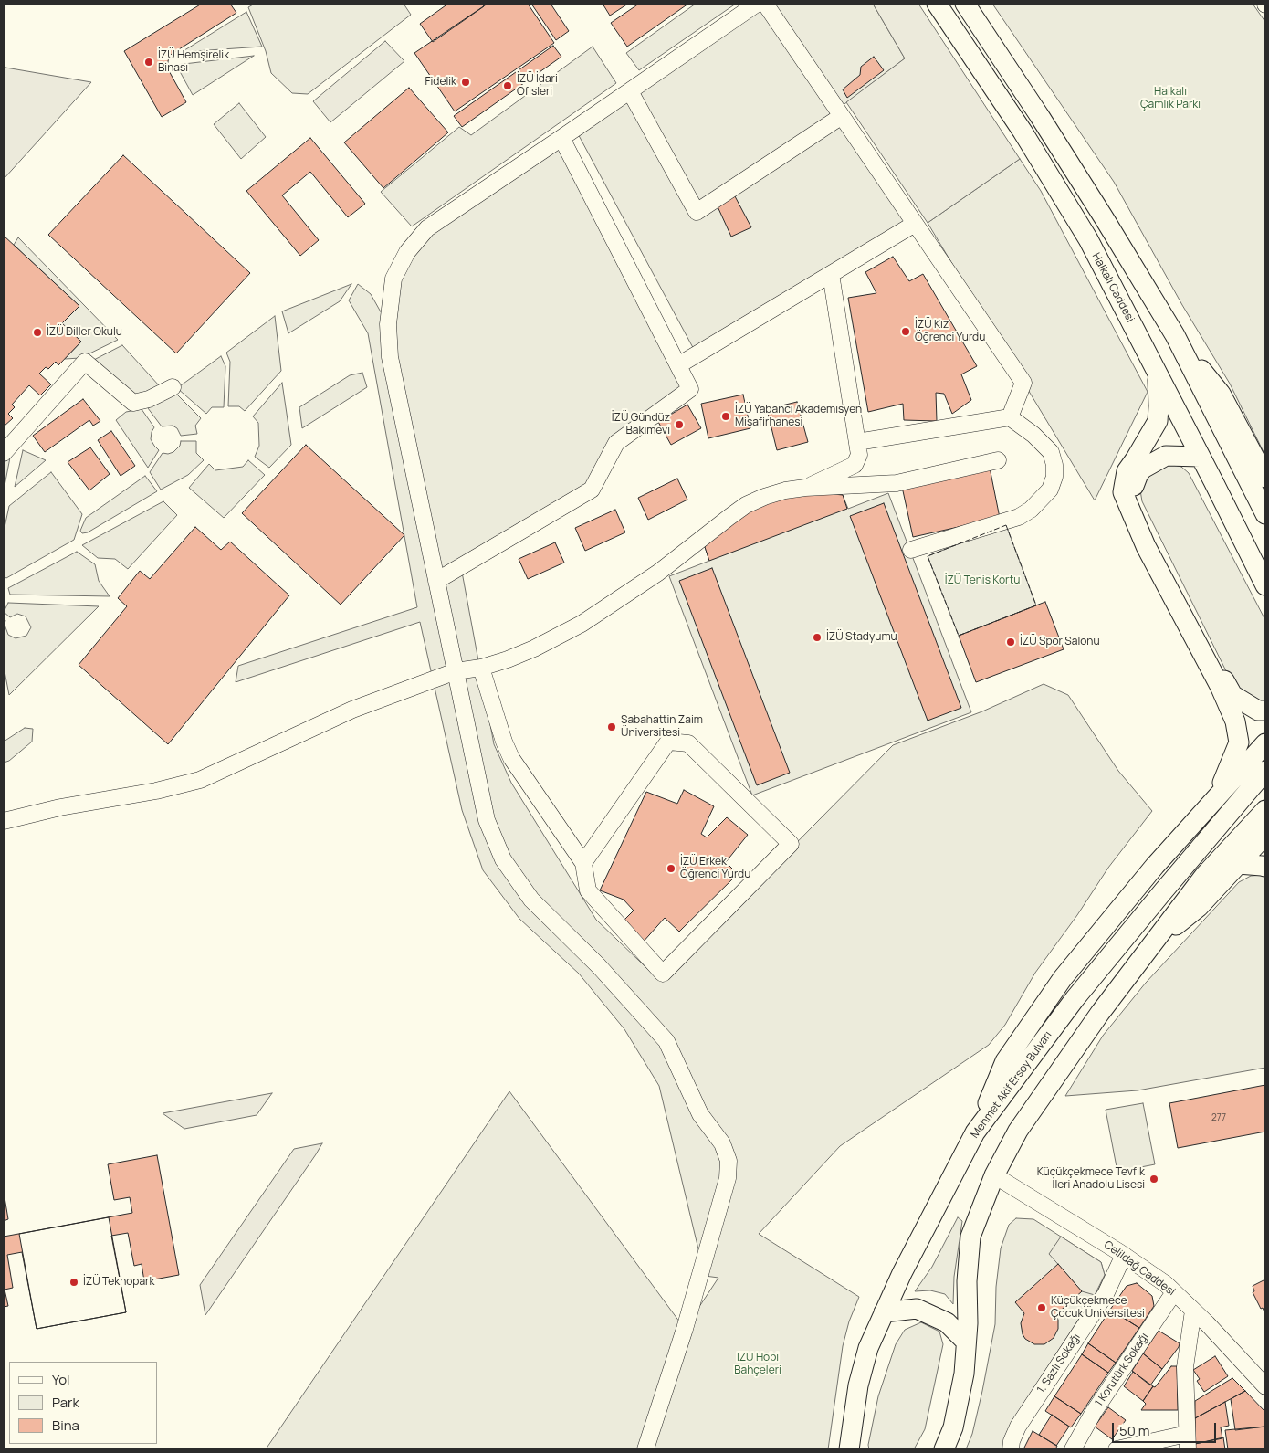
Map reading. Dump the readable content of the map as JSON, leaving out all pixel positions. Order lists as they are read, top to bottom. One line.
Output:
{"streets":{"main road":["Halkalı Caddesi","Mehmet Akif Ersoy Bulvarı"],"street":["Celildağ Caddesi","1. Sazlı Sokağı","1 Korutürk Sokağı"]},"crossings":[["Celildağ Caddesi","1. Sazlı Sokağı"],["Celildağ Caddesi","1 Korutürk Sokağı"]],"parks":["Halkalı Çamlık Parkı","İZÜ Tenis Kortu","IZU Hobi Bahçeleri"],"places":["İZÜ Hemşirelik Binası","Fidelik","İZÜ İdari Ofisleri","İZÜ Kız Öğrenci Yurdu","İZÜ Diller Okulu","İZÜ Yabancı Akademisyen Misafirhanesi","İZÜ Gündüz Bakımevi","İZÜ Stadyumu","İZÜ Spor Salonu","Sabahattin Zaim Üniversitesi","İZÜ Erkek Öğrenci Yurdu","Küçükçekmece Tevfik İleri Anadolu Lisesi","İZÜ Teknopark","Küçükçekmece Çocuk Üniversitesi"],"house_numbers":["277"],"legend":["Yol","Park","Bina"],"scale_bar":"50 m"}
